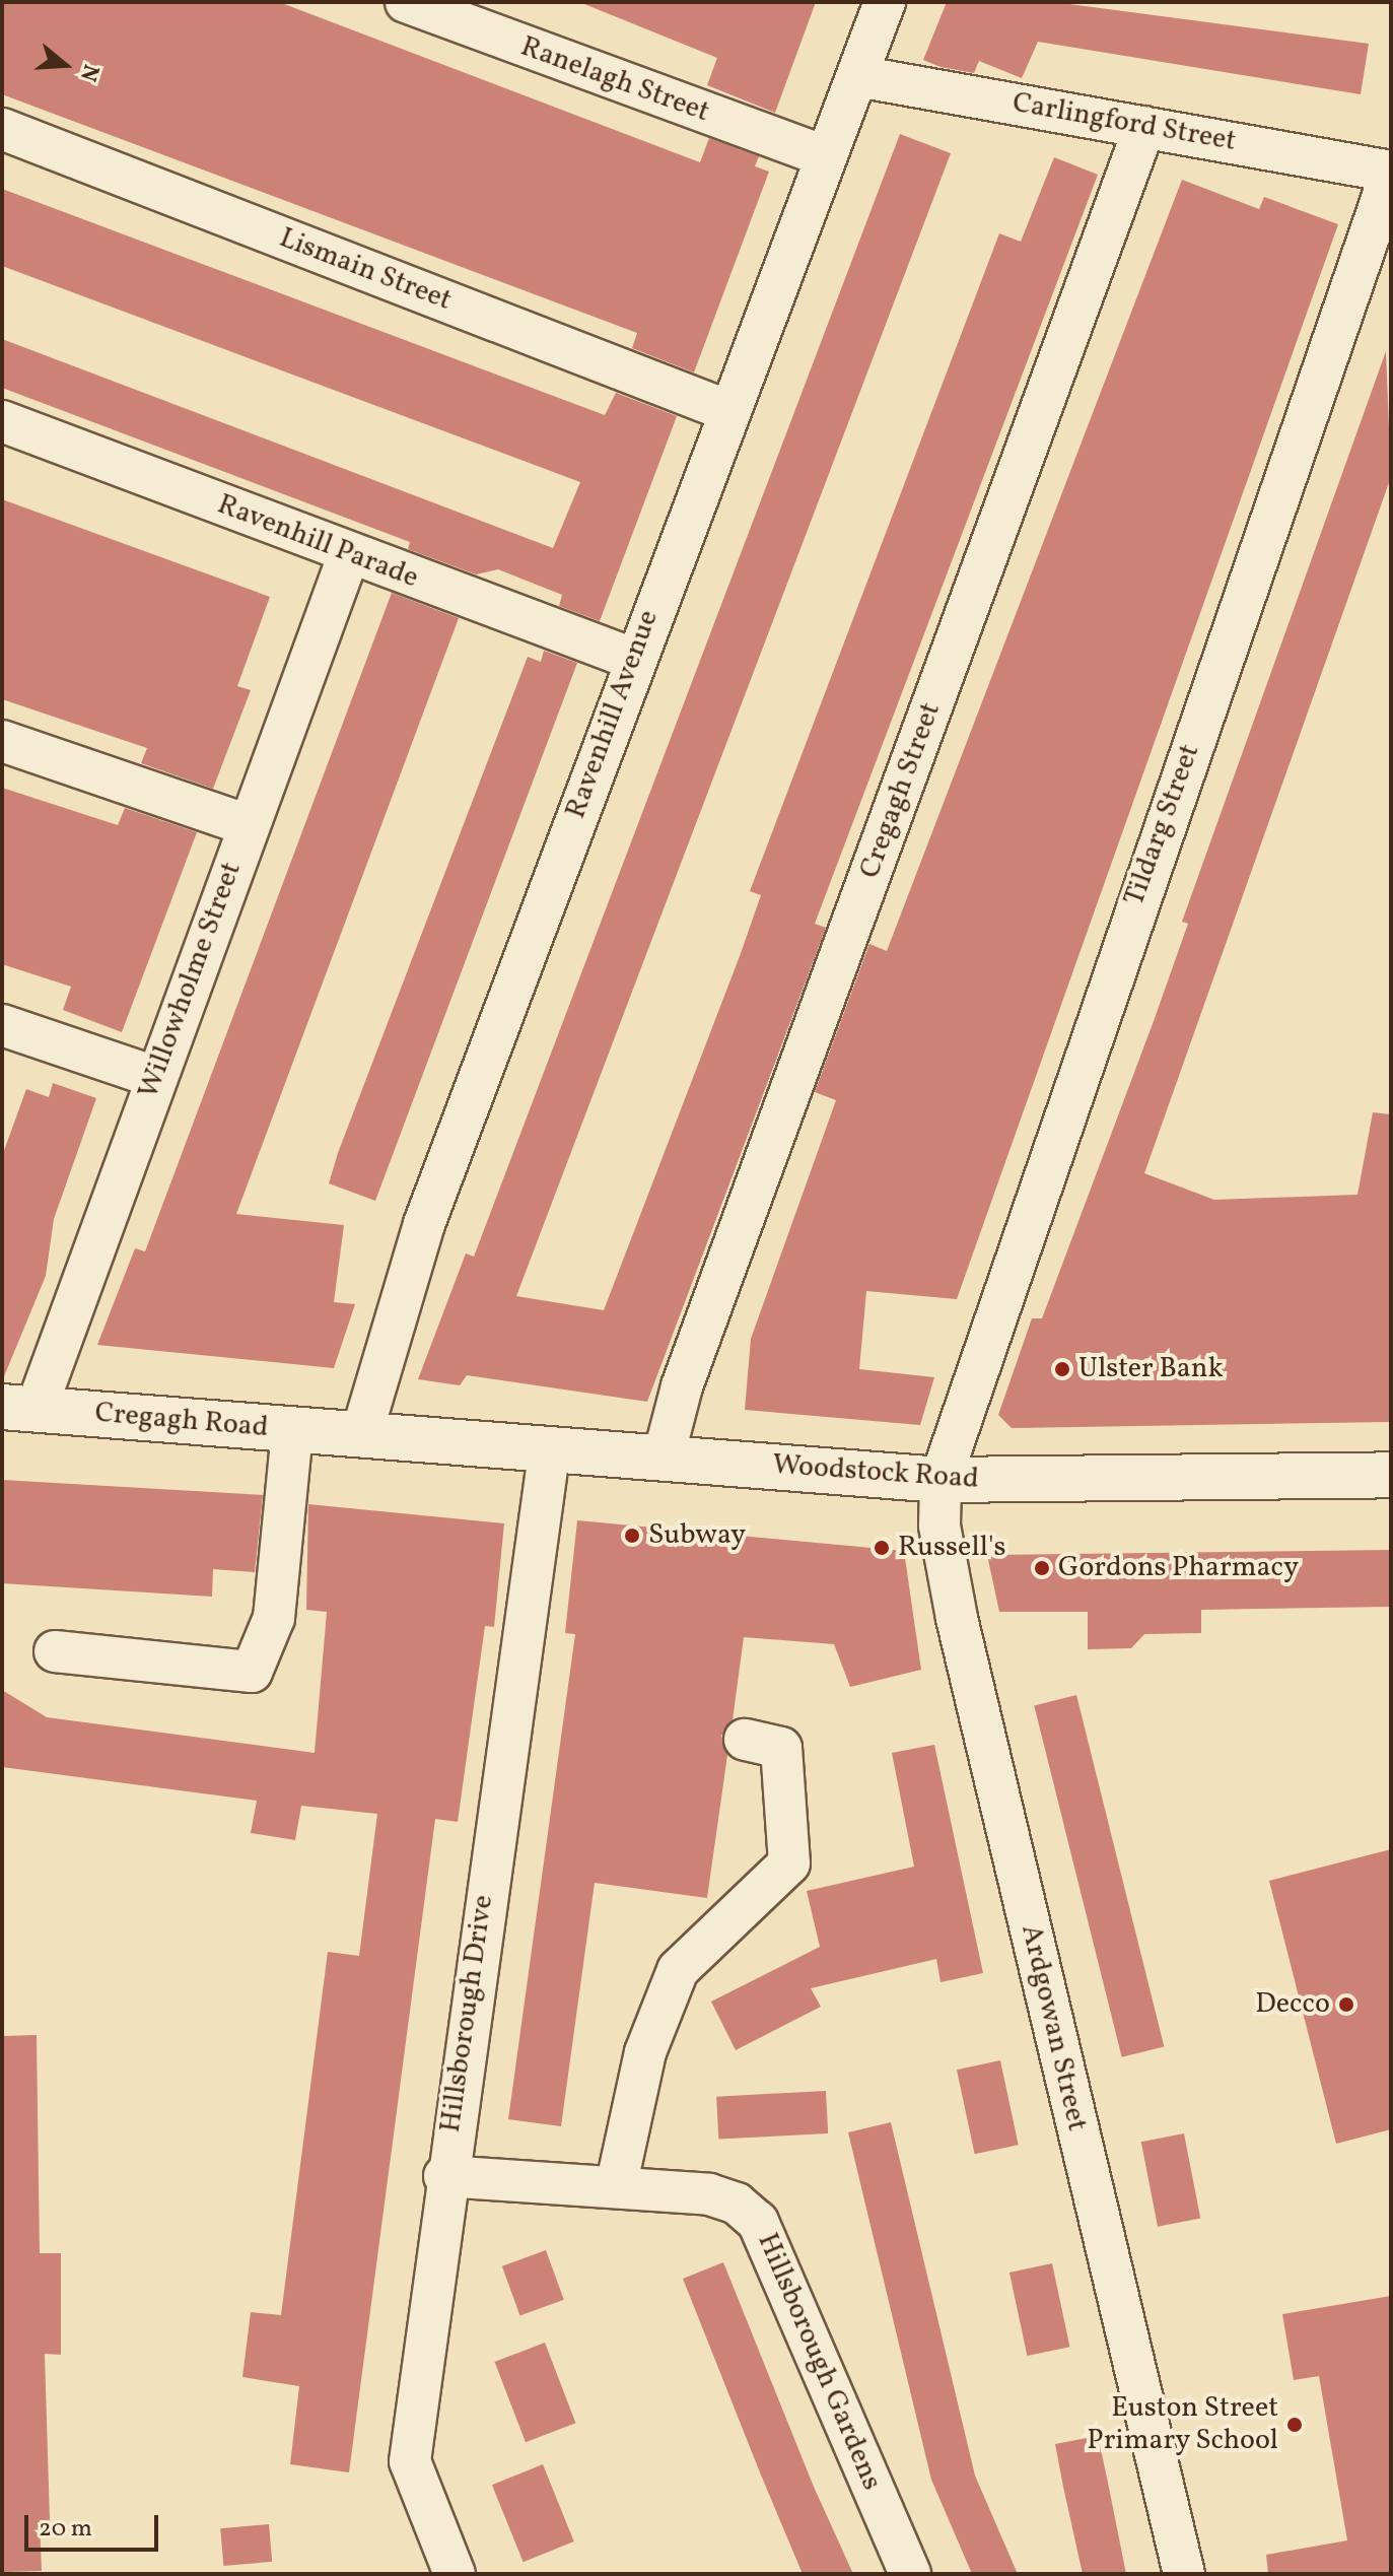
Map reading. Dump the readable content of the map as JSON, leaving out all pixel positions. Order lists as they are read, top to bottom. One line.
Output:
{"streets":{"street":["Ranelagh Street","Carlingford Street","Lismain Street","Ravenhill Parade","Ravenhill Avenue","Cregagh Street","Tildarg Street","Willowholme Street","Cregagh Road","Woodstock Road","Hillsborough Drive","Ardgowan Street","Hillsborough Gardens"]},"crossings":[["Ranelagh Street","Ravenhill Avenue"],["Carlingford Street","Ravenhill Avenue"],["Carlingford Street","Cregagh Street"],["Carlingford Street","Tildarg Street"],["Lismain Street","Ravenhill Avenue"],["Ravenhill Parade","Ravenhill Avenue"],["Ravenhill Parade","Willowholme Street"],["Ravenhill Avenue","Cregagh Road"],["Ravenhill Avenue","Woodstock Road"],["Cregagh Street","Woodstock Road"],["Tildarg Street","Woodstock Road"],["Tildarg Street","Ardgowan Street"],["Willowholme Street","Cregagh Road"],["Cregagh Road","Woodstock Road"],["Woodstock Road","Hillsborough Drive"],["Woodstock Road","Ardgowan Street"],["Hillsborough Drive","Hillsborough Gardens"]],"places":["Ulster Bank","Subway","Russell's","Gordons Pharmacy","Decco","Euston Street Primary School"],"scale_bar":"20 m","north":"right"}
